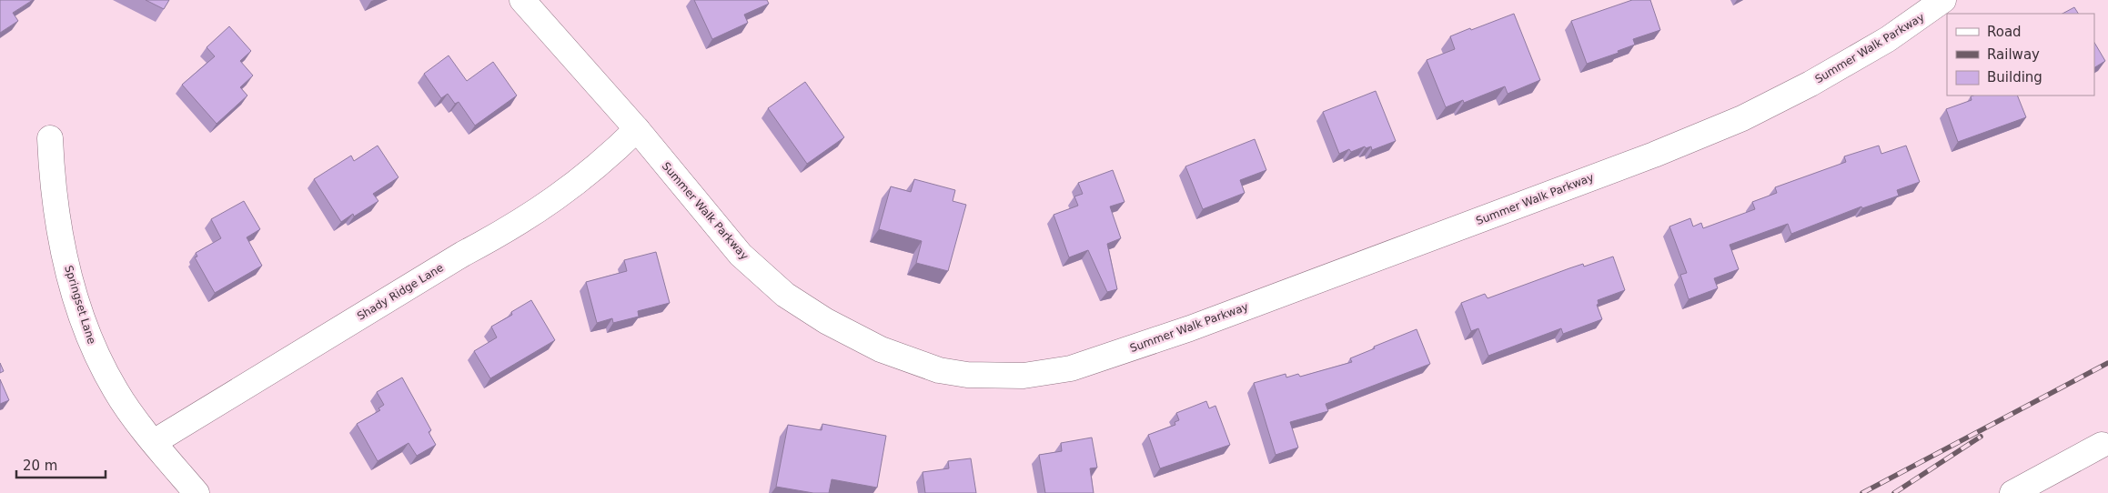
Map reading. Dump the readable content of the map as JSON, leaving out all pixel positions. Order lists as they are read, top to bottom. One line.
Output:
{"streets":{"street":["Summer Walk Parkway","Shady Ridge Lane","Springset Lane"]},"crossings":[["Summer Walk Parkway","Shady Ridge Lane"],["Shady Ridge Lane","Springset Lane"]],"legend":["Road","Railway","Building"],"scale_bar":"20 m"}
